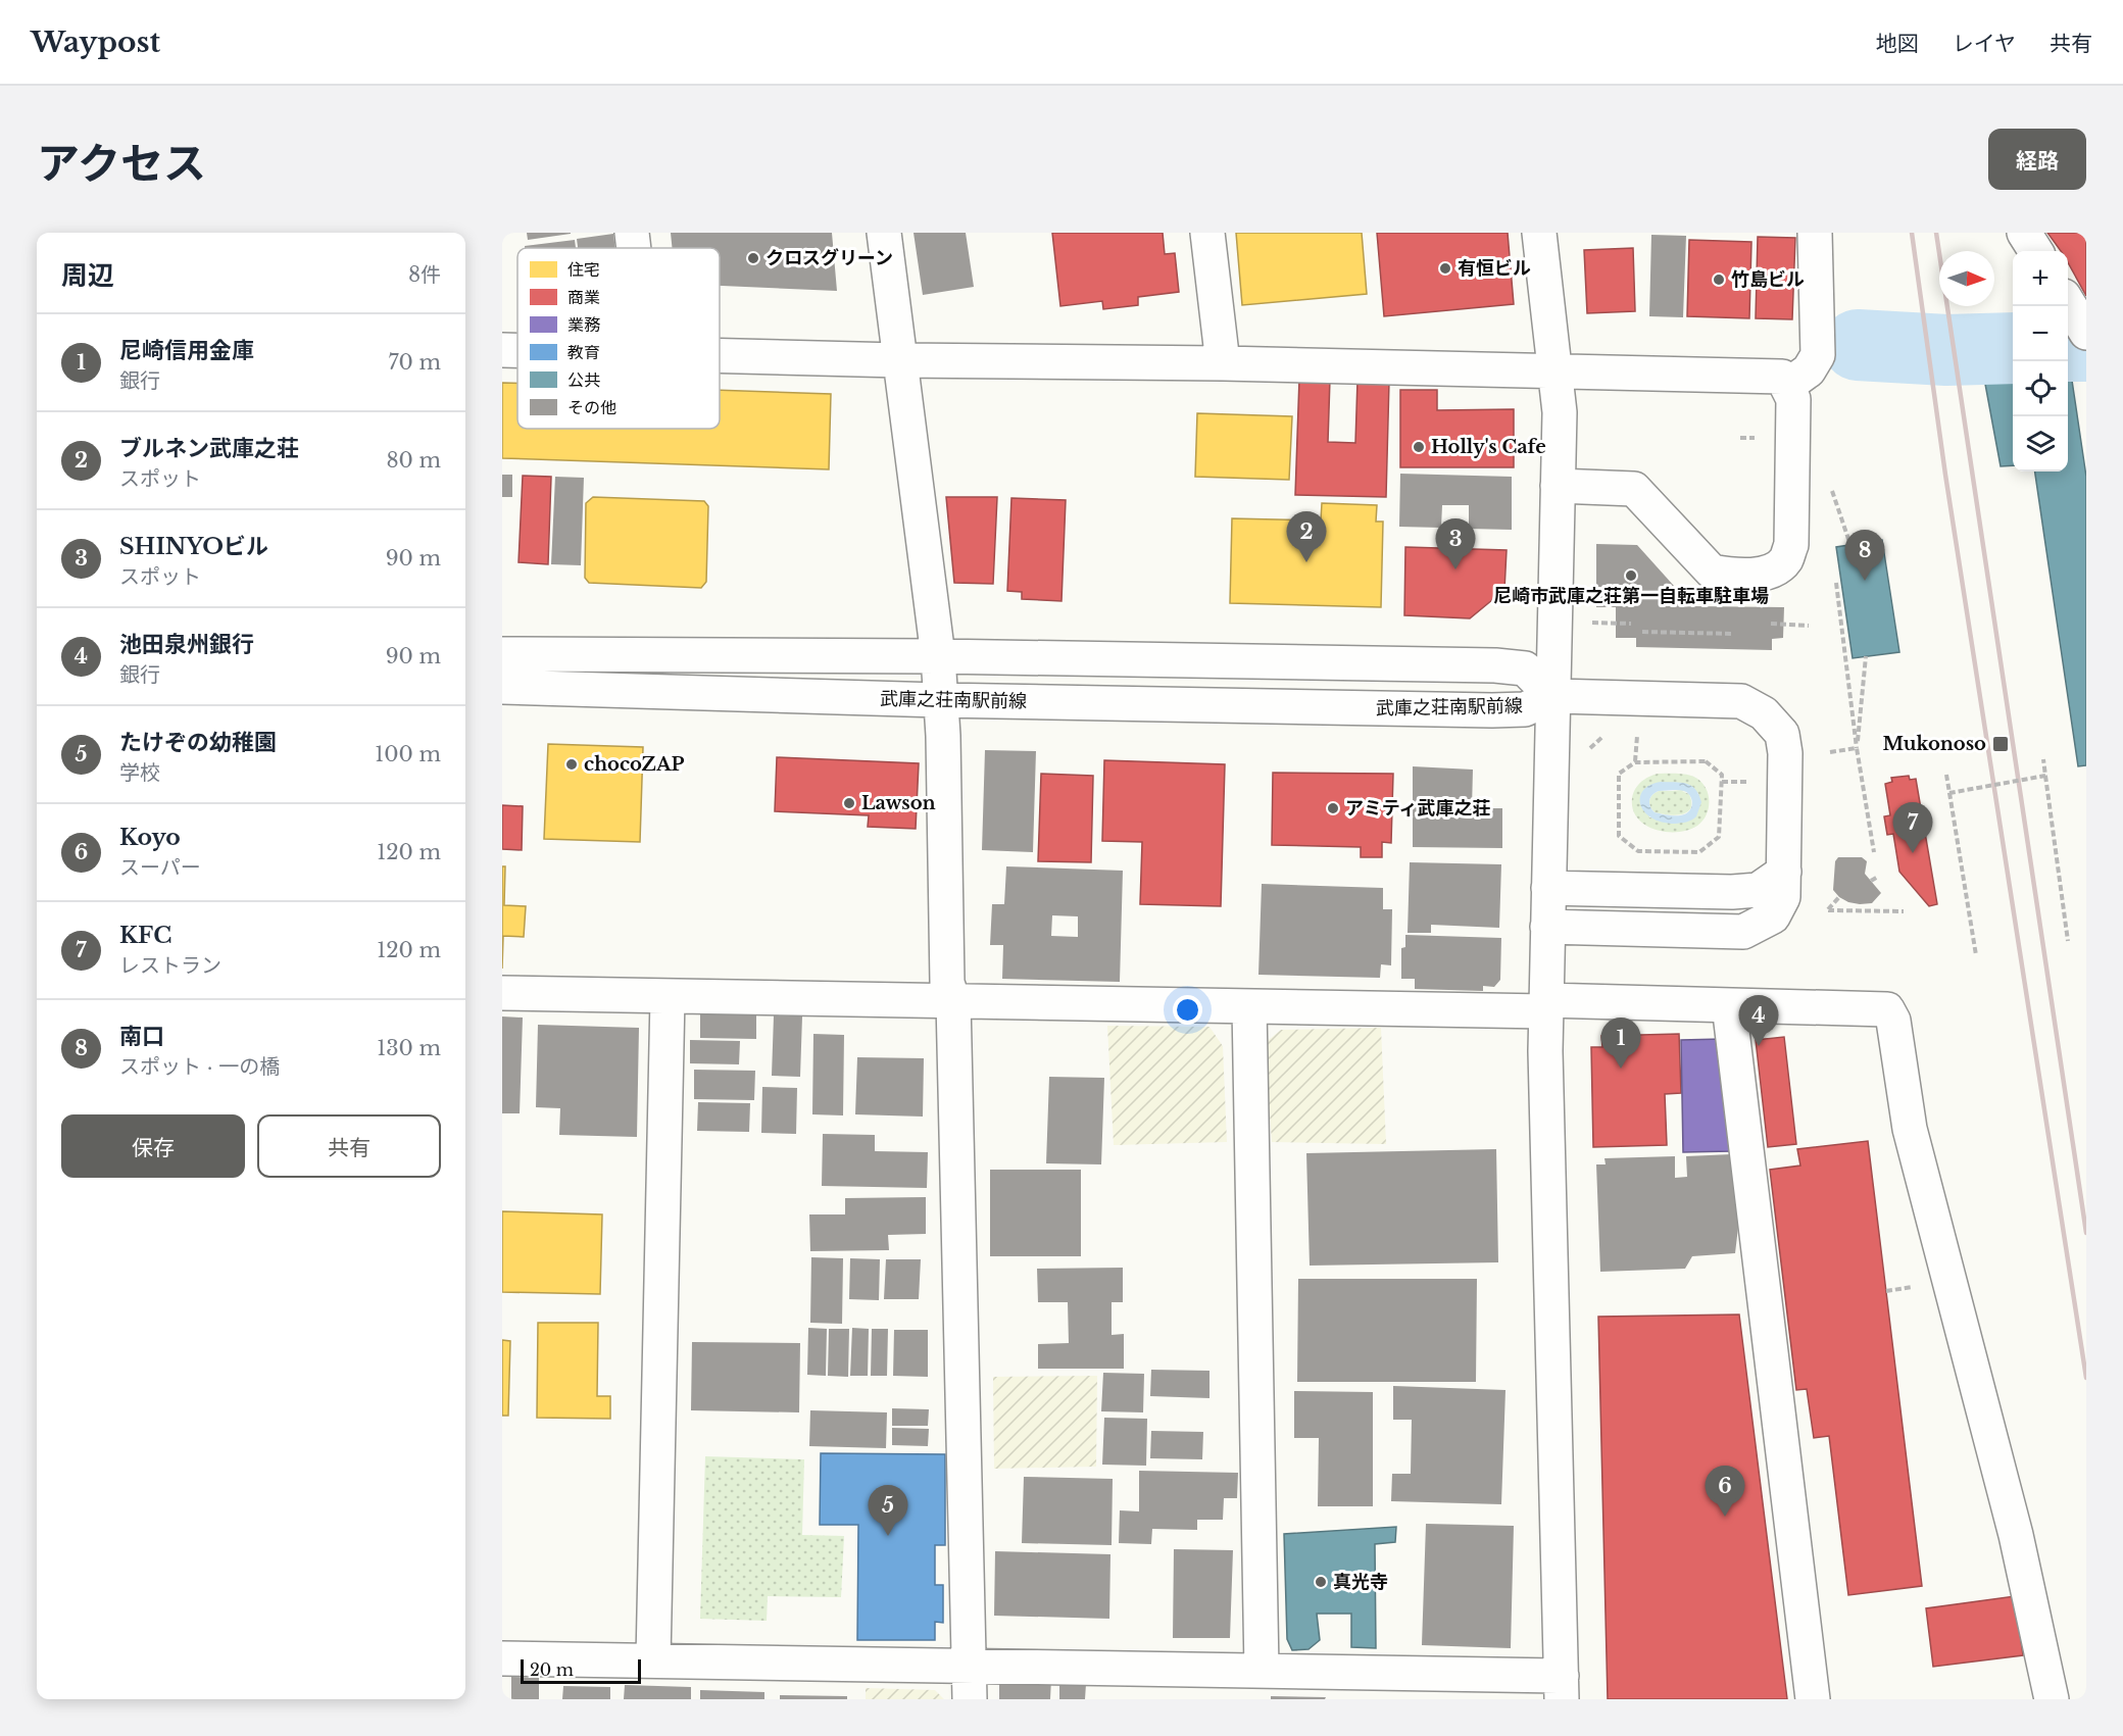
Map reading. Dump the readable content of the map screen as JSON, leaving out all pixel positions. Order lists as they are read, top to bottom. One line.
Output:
{"streets":{"street":["武庫之荘南駅前線"]},"places":{"other":["クロスグリーン","有恒ビル","竹島ビル","Holly's Cafe","尼崎市武庫之荘第一自転車駐車場","chocoZAP","Lawson","アミティ武庫之荘","真光寺"],"transit":["Mukonoso"]},"legend":["住宅","商業","業務","教育","公共","その他"],"scale_bar":"20 m","north":"right","page":{"header":"Waypost","nav":["地図","レイヤ","共有"],"title":"アクセス","buttons":["経路",["保存","共有"]],"heading":["周辺","8件"],"map_buttons":["+","−"],"list":[{"mark":"1","name":"尼崎信用金庫","note":"銀行","value":"70 m"},{"mark":"2","name":"ブルネン武庫之荘","note":"スポット","value":"80 m"},{"mark":"3","name":"SHINYOビル","note":"スポット","value":"90 m"},{"mark":"4","name":"池田泉州銀行","note":"銀行","value":"90 m"},{"mark":"5","name":"たけぞの幼稚園","note":"学校","value":"100 m"},{"mark":"6","name":"Koyo","note":"スーパー","value":"120 m"},{"mark":"7","name":"KFC","note":"レストラン","value":"120 m"},{"mark":"8","name":"南口","note":"スポット · 一の橋","value":"130 m"}],"pins":["2","3","8","7","4","1","6","5"],"scale":"20 m"}}
